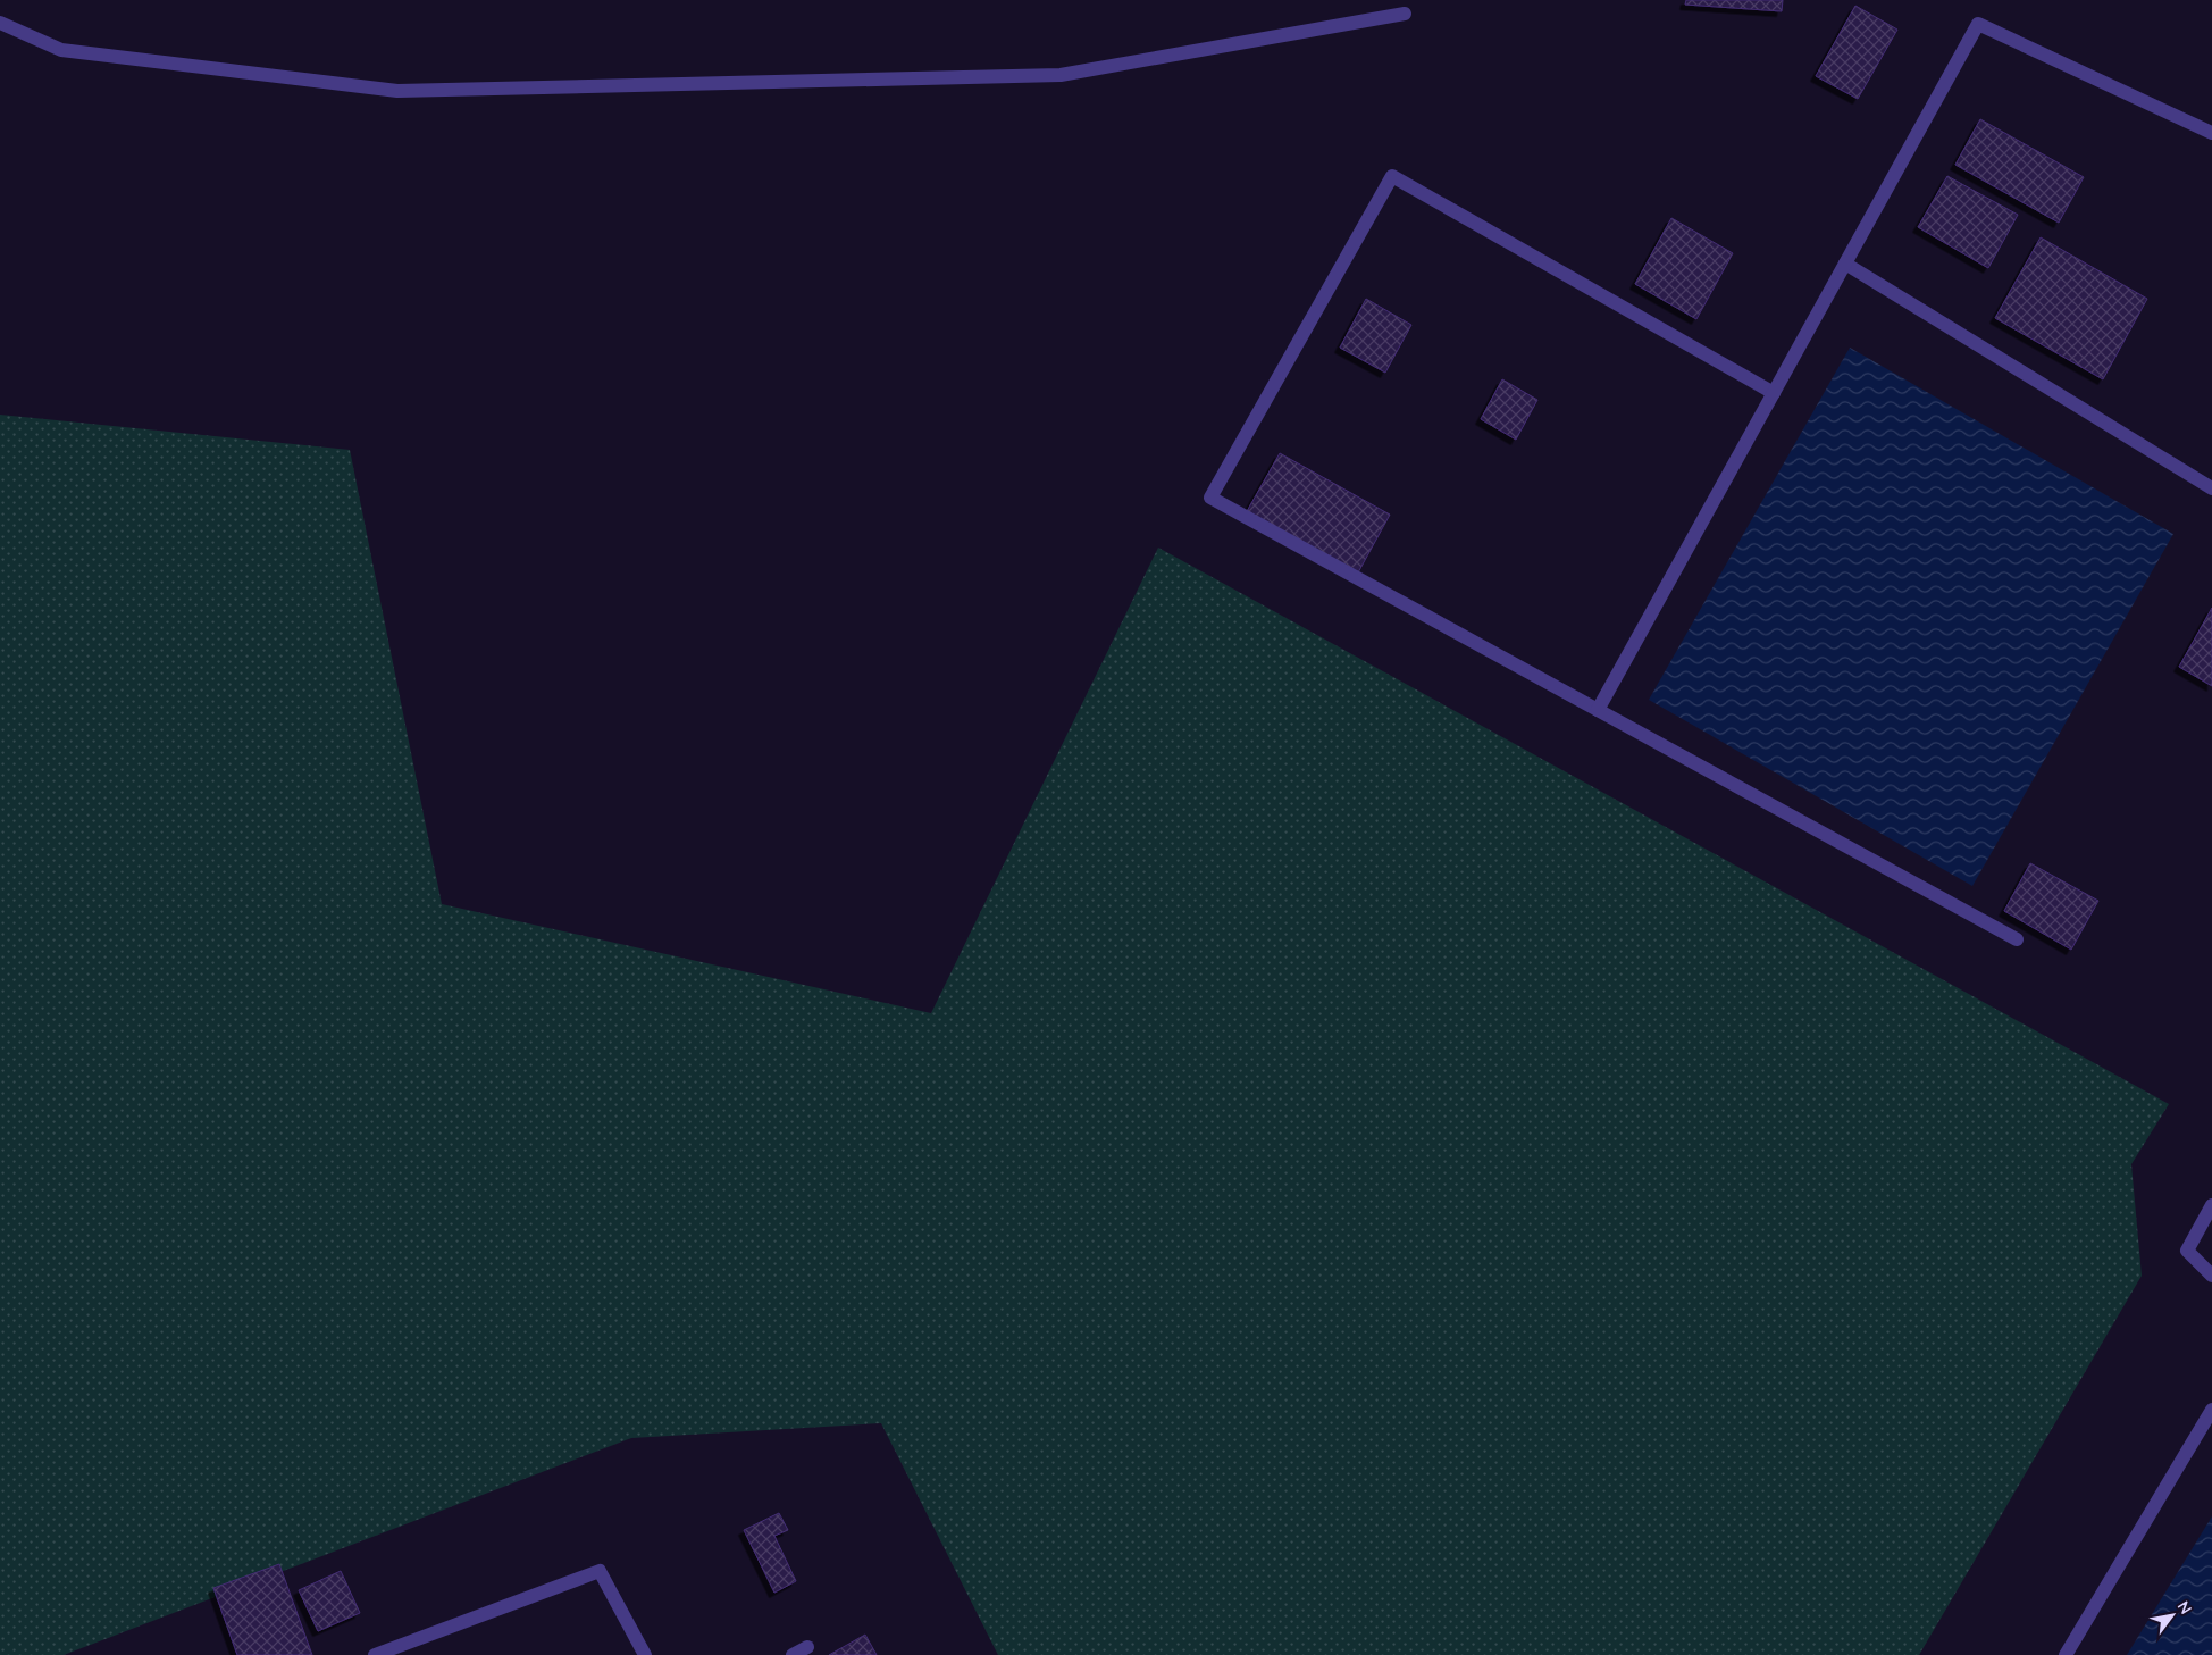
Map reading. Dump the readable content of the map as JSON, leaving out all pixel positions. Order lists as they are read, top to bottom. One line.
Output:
{"north":"top right"}
